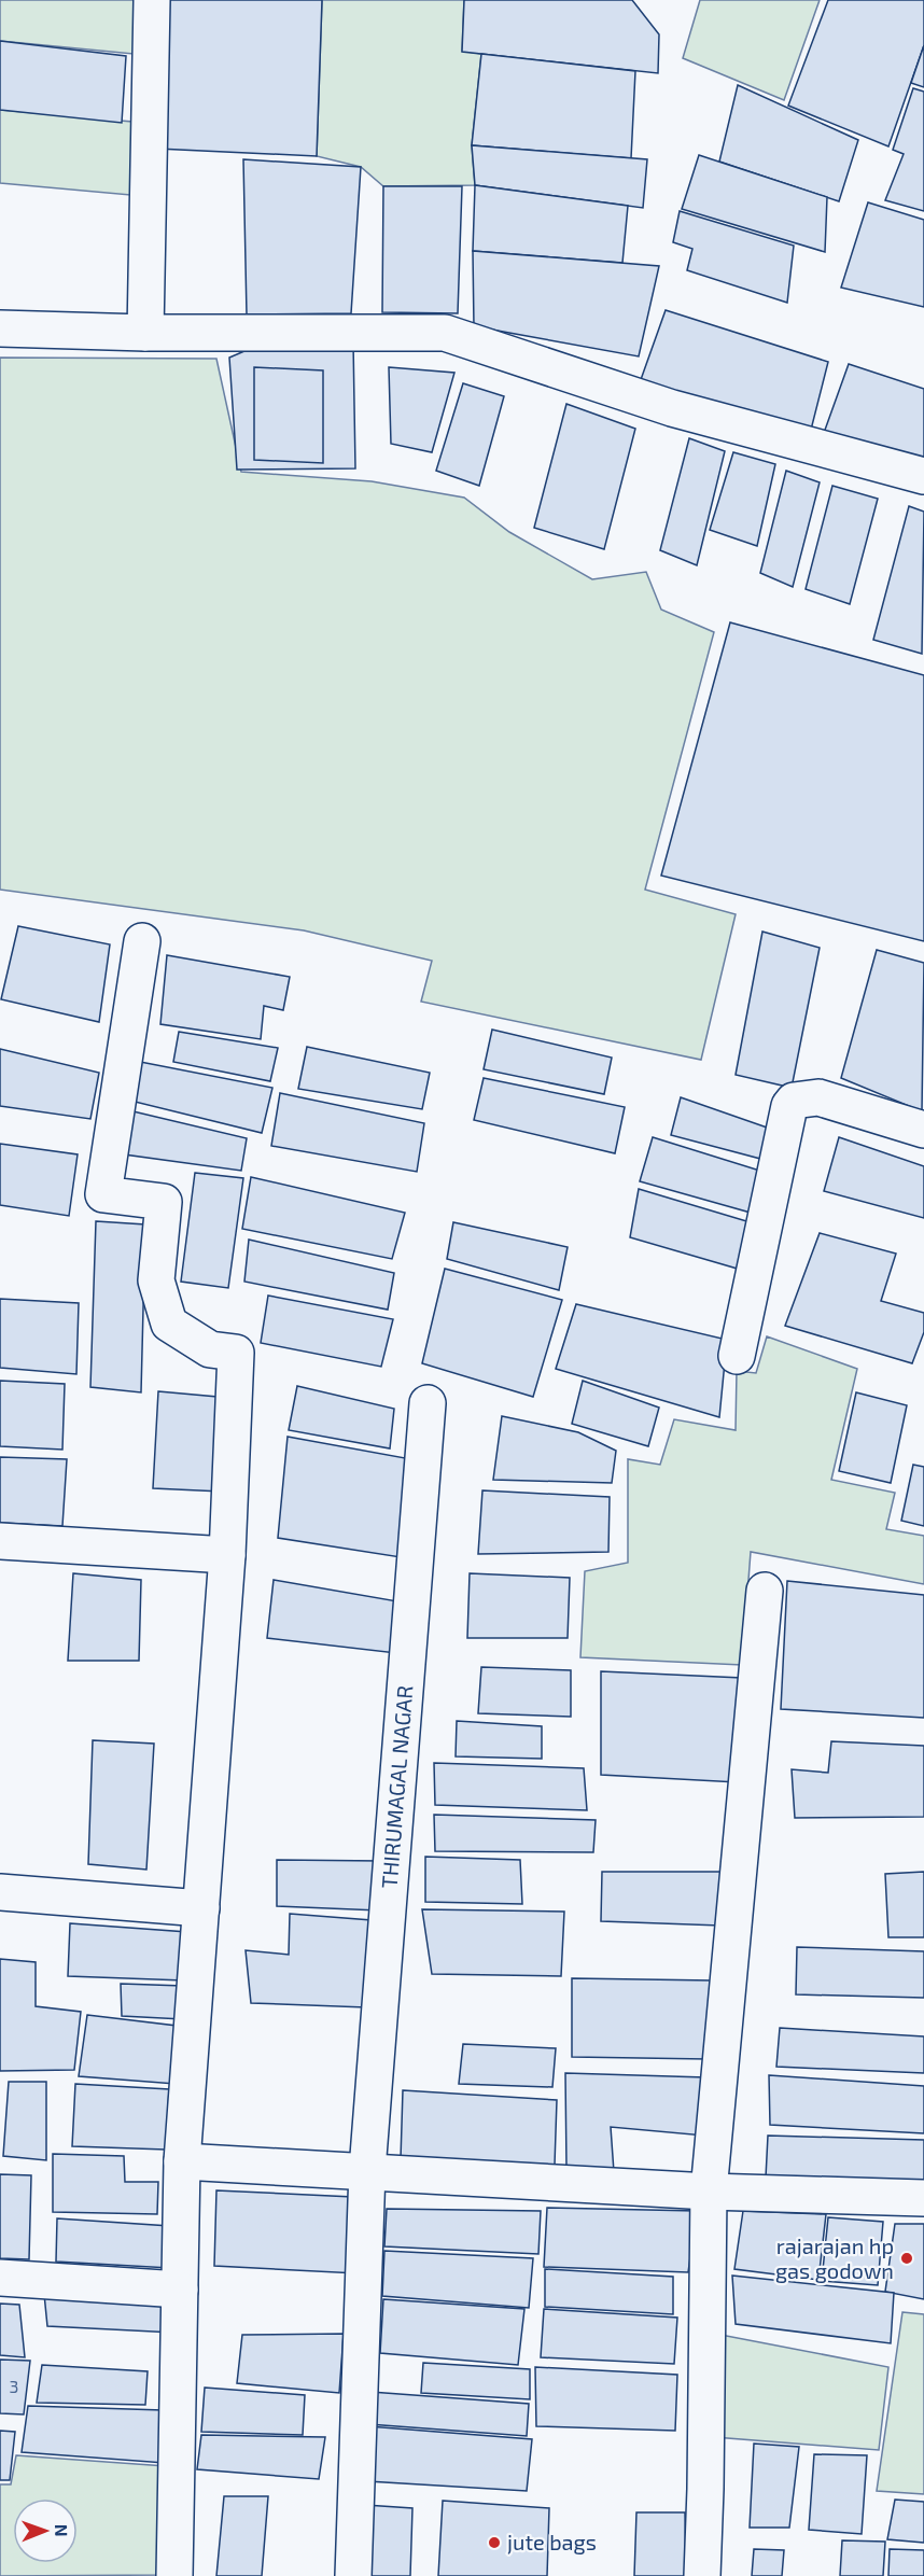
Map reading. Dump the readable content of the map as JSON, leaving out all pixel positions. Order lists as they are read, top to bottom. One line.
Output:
{"streets":{"street":["THIRUMAGAL NAGAR"]},"places":["rajarajan hp gas godown","jute bags"],"house_numbers":["3"],"north":"right"}
